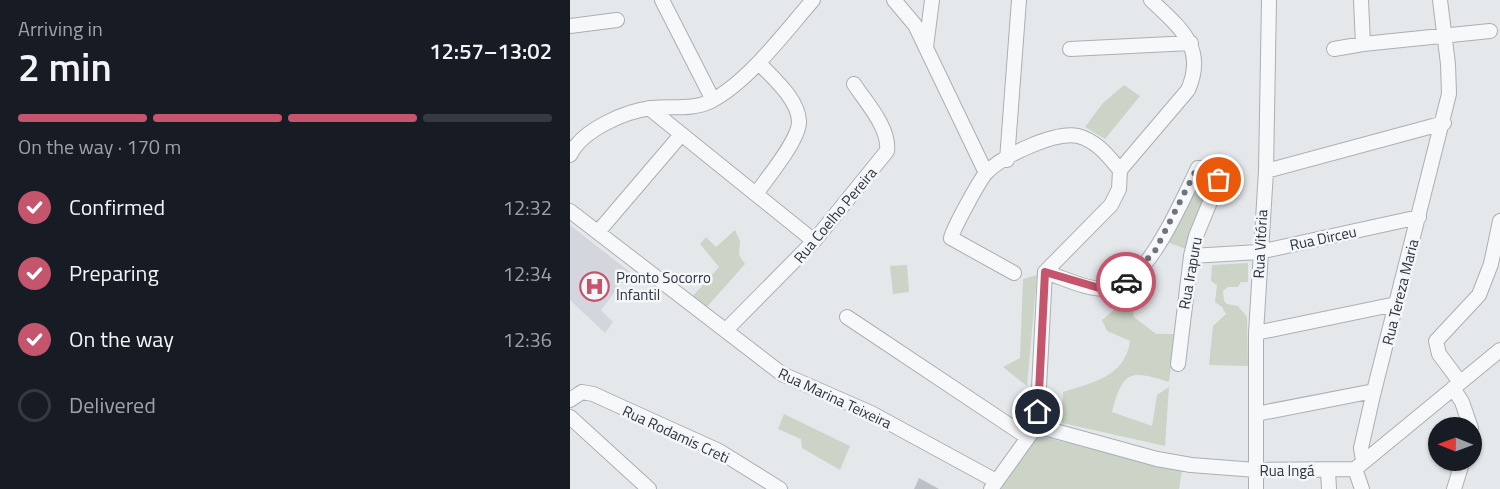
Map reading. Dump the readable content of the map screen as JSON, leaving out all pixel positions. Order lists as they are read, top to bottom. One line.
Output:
{"streets":{"street":["Rua Coelho Pereira","Rua Dirceu","Rua Vitória","Rua Irapuru","Rua Tereza Maria","Rua Marina Teixeira","Rua Rodamis Creti","Rua Ingá"]},"crossings":[["Rua Coelho Pereira","Rua Marina Teixeira"],["Rua Dirceu","Rua Vitória"],["Rua Dirceu","Rua Irapuru"],["Rua Dirceu","Rua Tereza Maria"],["Rua Vitória","Rua Ingá"],["Rua Tereza Maria","Rua Ingá"]],"places":{"hospital":["Pronto Socorro Infantil"]},"north":"left","page":{"heading":["2 min","Arriving in","12:57–13:02"],"bar":"On the way · 170 m","list":[["Confirmed","12:32"],["Preparing","12:34"],["On the way","12:36"],"Delivered"]}}
